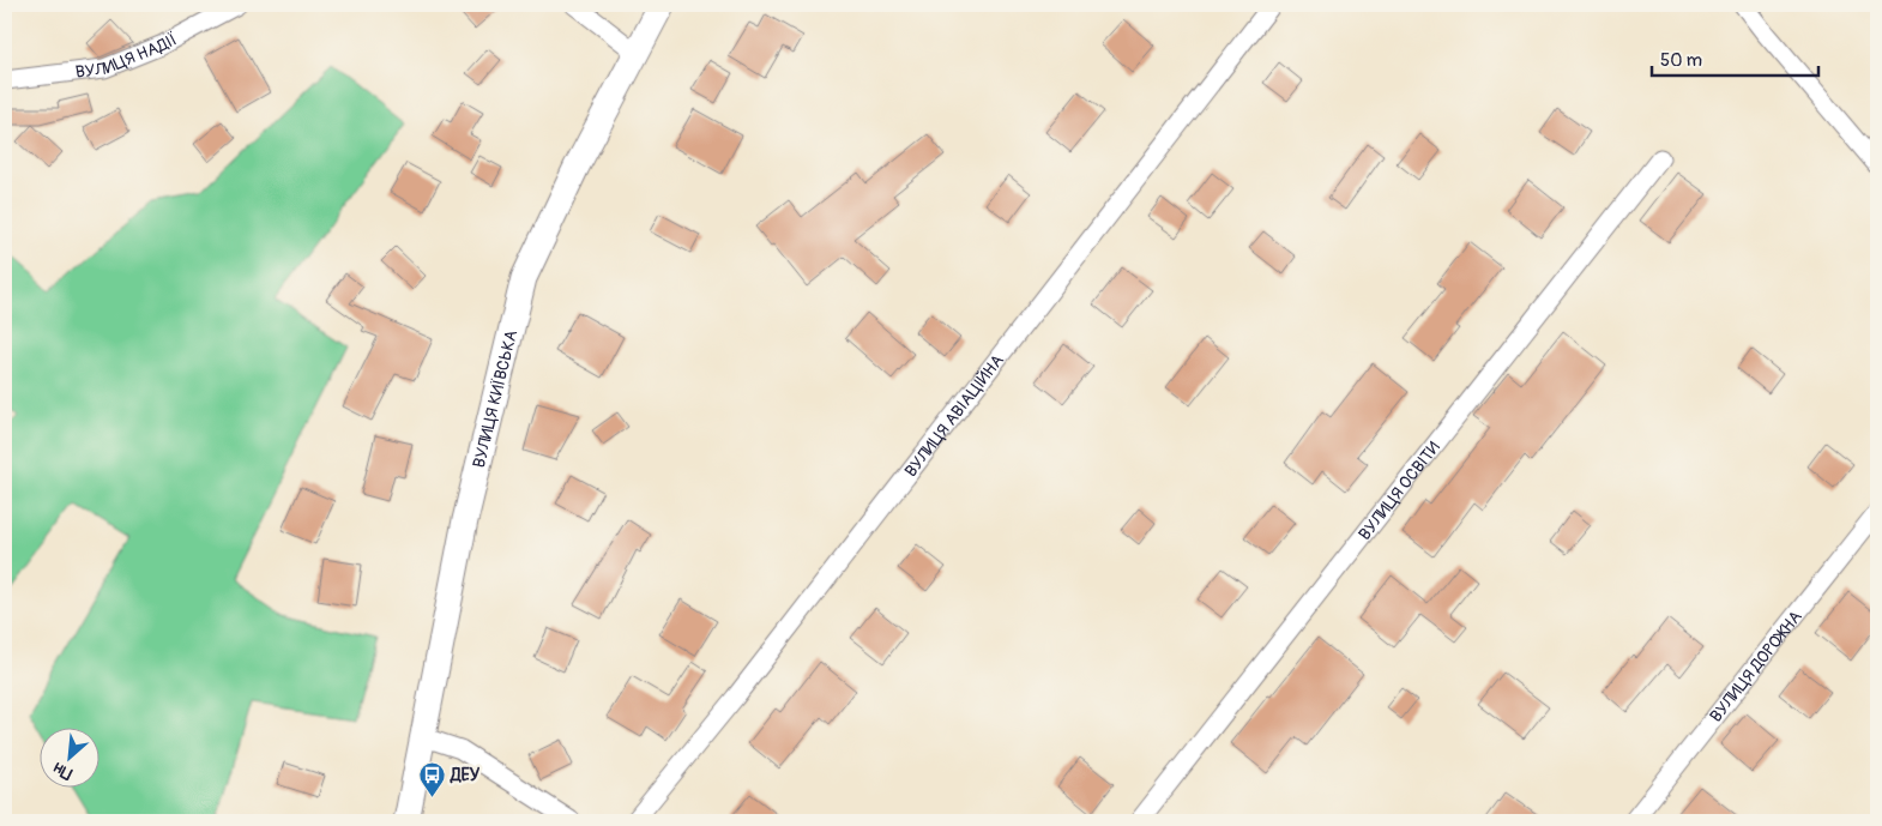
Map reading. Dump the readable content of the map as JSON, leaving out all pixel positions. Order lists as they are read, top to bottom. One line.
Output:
{"streets":{"street":["ВУЛИЦЯ НАДІЇ","ВУЛИЦЯ КИЇВСЬКА","ВУЛИЦЯ АВІАЦІЙНА","ВУЛИЦЯ ОСВІТИ","ВУЛИЦЯ ДОРОЖНА"]},"places":{"bus stop":["ДЕУ"]},"scale_bar":"50 m","north":"bottom left"}
